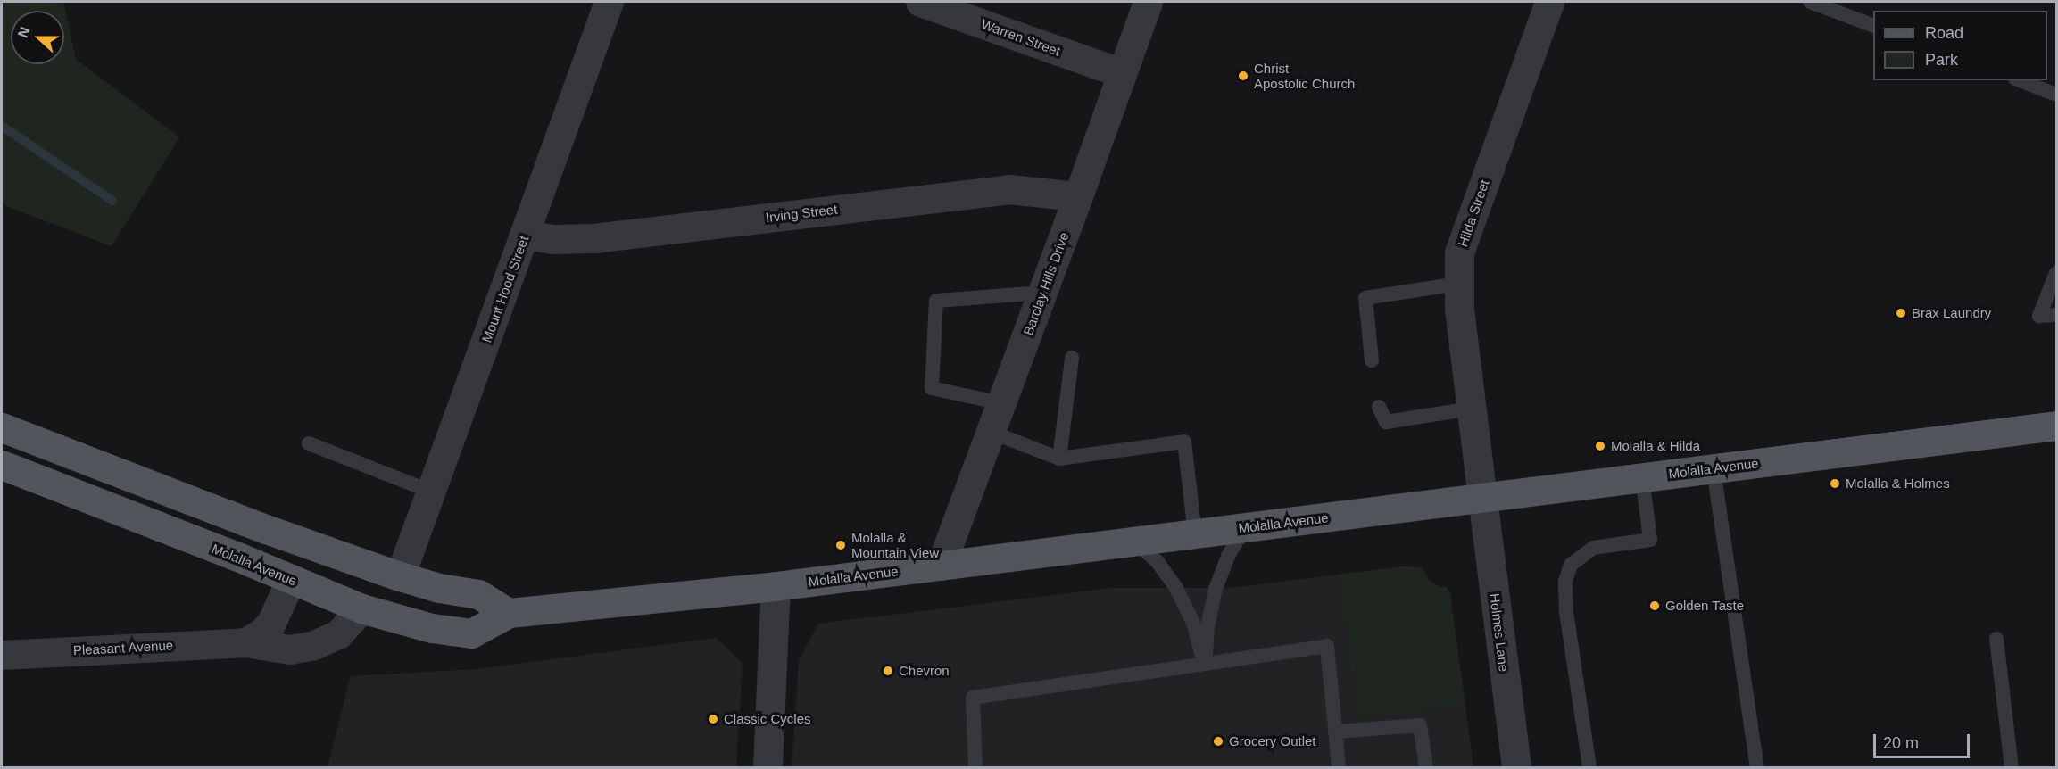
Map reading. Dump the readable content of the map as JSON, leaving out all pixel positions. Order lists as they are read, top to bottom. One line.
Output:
{"streets":{"main road":["Molalla Avenue"],"street":["Warren Street","Irving Street","Hilda Street","Barclay Hills Drive","Mount Hood Street","Holmes Lane","Pleasant Avenue"]},"crossings":[["Warren Street","Barclay Hills Drive"],["Irving Street","Barclay Hills Drive"],["Irving Street","Mount Hood Street"],["Hilda Street","Molalla Avenue"],["Hilda Street","Holmes Lane"],["Barclay Hills Drive","Molalla Avenue"],["Molalla Avenue","Holmes Lane"],["Molalla Avenue","Pleasant Avenue"]],"places":["Christ Apostolic Church","Brax Laundry","Molalla & Hilda","Molalla & Holmes","Molalla & Mountain View","Golden Taste","Chevron","Classic Cycles","Grocery Outlet"],"legend":["Road","Park"],"scale_bar":"20 m","north":"left"}
